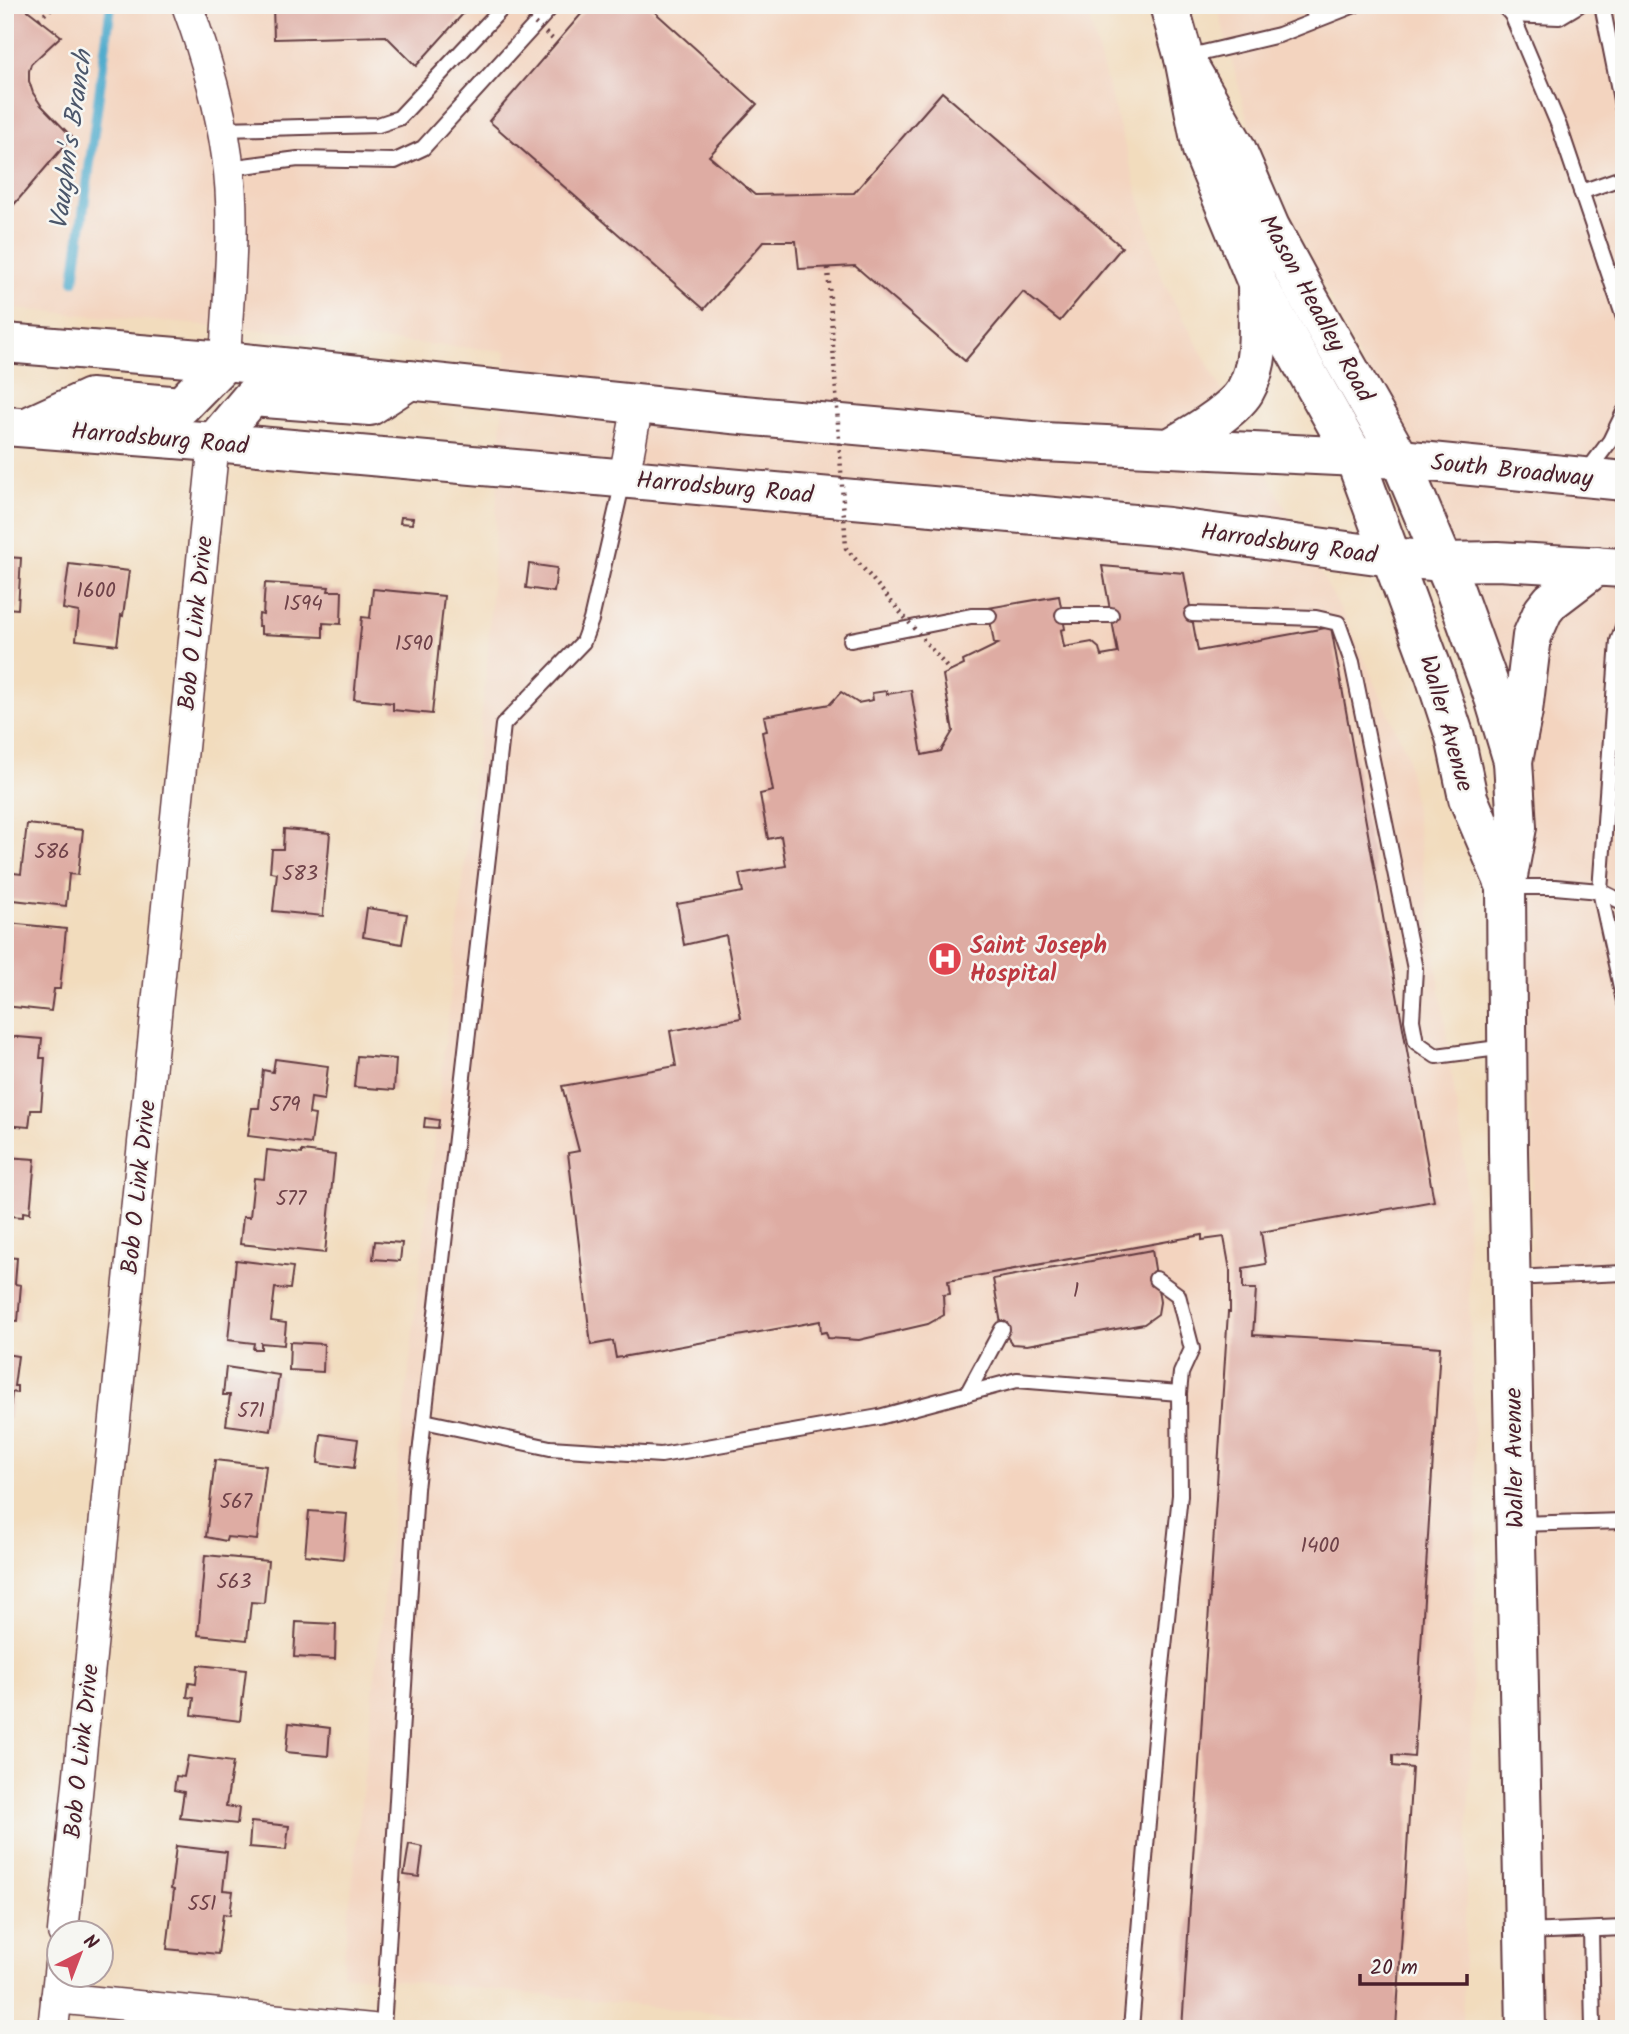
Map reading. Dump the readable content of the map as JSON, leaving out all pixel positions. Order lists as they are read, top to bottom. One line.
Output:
{"streets":{"main road":["Mason Headley Road","Harrodsburg Road","South Broadway","Waller Avenue"],"street":["Bob O Link Drive"]},"crossings":[["Mason Headley Road","Harrodsburg Road"],["Mason Headley Road","South Broadway"],["Mason Headley Road","Waller Avenue"],["Harrodsburg Road","Bob O Link Drive"],["Harrodsburg Road","Waller Avenue"]],"water":["Vaughn's Branch"],"places":{"hospital":["Saint Joseph Hospital"]},"house_numbers":["1600","1594","1590","586","583","579","577","1","571","567","1400","563","551"],"scale_bar":"20 m","north":"top right"}
